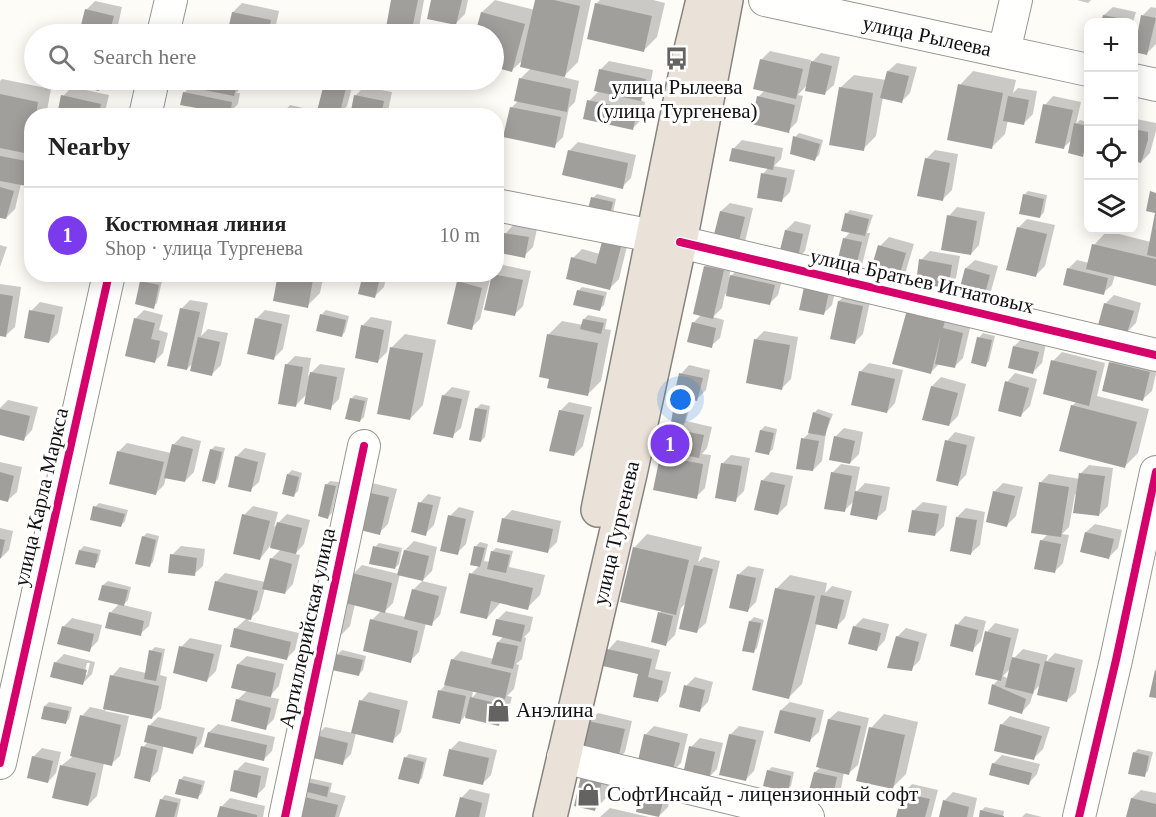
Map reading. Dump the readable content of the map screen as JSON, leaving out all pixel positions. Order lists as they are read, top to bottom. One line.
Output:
{"streets":{"highway":["улица Тургенева"],"street":["улица Рылеева","улица Братьев Игнатовых","улица Карла Маркса","Артиллерийская улица"]},"crossings":[["улица Братьев Игнатовых","улица Тургенева"]],"places":{"bus stop":["улица Рылеева (улица Тургенева)"],"shop":["Анэлина","СофтИнсайд - лицензионный софт"]},"page":{"map_buttons":["+","−"],"search":"Search here","heading":"Nearby","list":[{"mark":"1","name":"Костюмная линия","note":"Shop · улица Тургенева","value":"10 m"}],"pins":"1"}}
